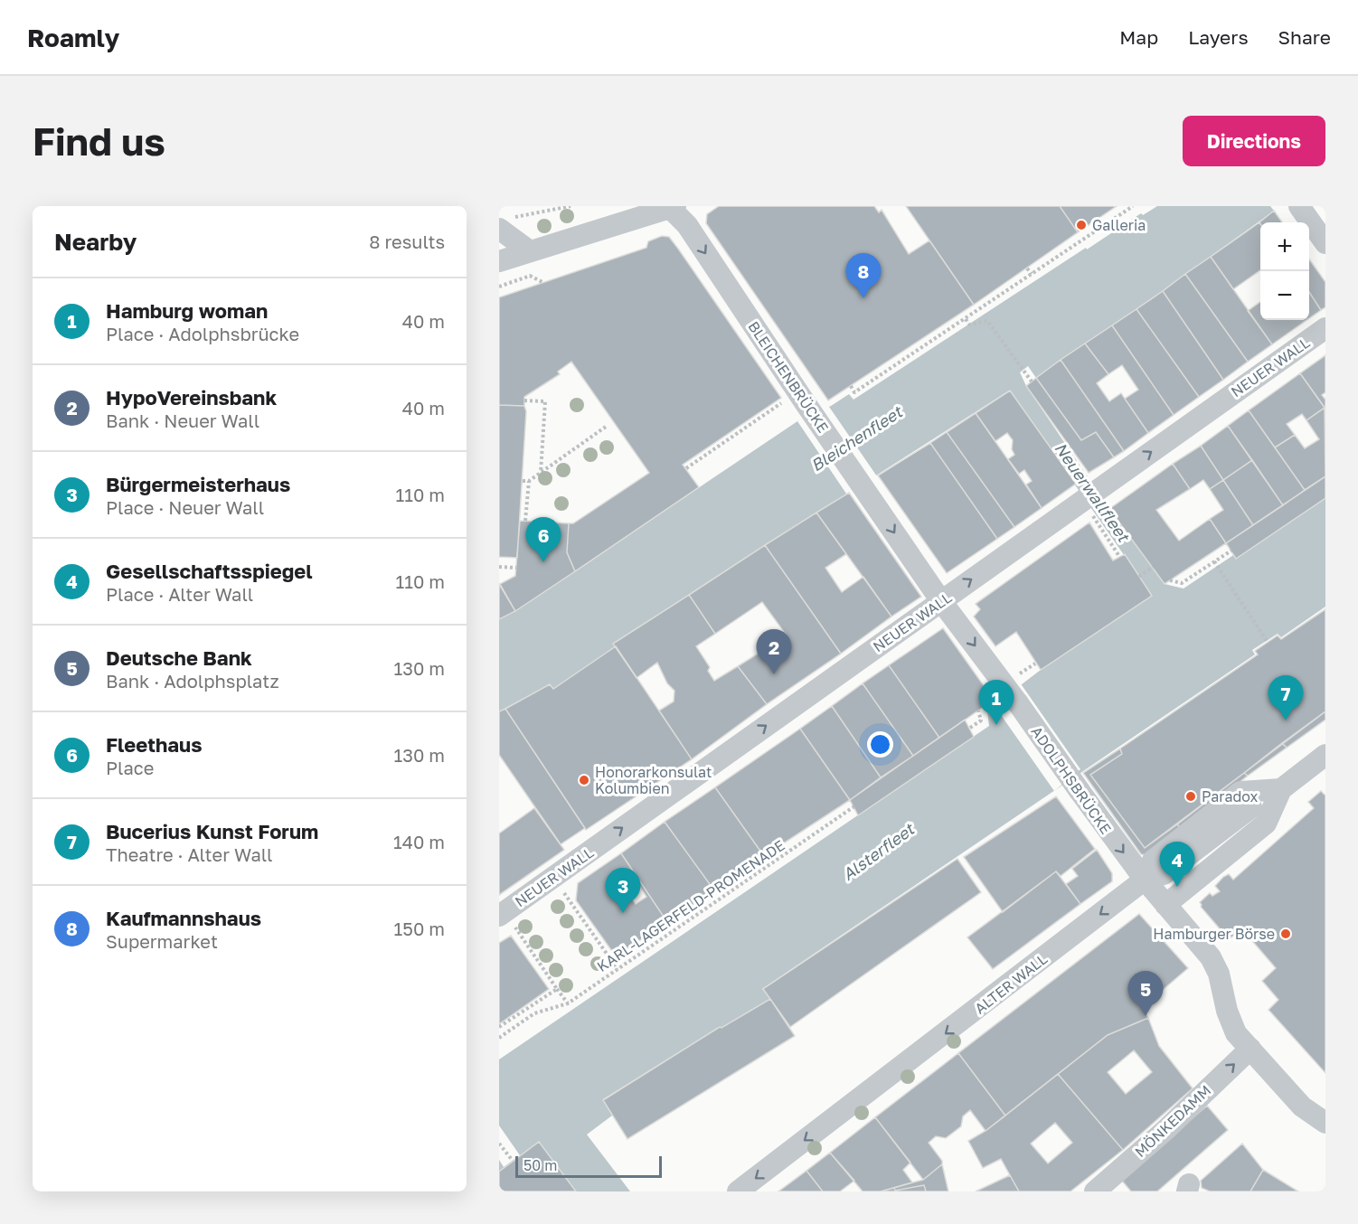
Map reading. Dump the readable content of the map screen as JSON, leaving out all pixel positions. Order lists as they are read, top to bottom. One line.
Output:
{"streets":{"street":["NEUER WALL","BLEICHENBRÜCKE","ADOLPHSBRÜCKE","ALTER WALL","MÖNKEDAMM"],"path":["KARL-LAGERFELD-PROMENADE"]},"crossings":[["NEUER WALL","BLEICHENBRÜCKE"],["NEUER WALL","ADOLPHSBRÜCKE"],["BLEICHENBRÜCKE","ADOLPHSBRÜCKE"],["ADOLPHSBRÜCKE","ALTER WALL"],["ADOLPHSBRÜCKE","MÖNKEDAMM"]],"one_way":["NEUER WALL","BLEICHENBRÜCKE","ADOLPHSBRÜCKE","ALTER WALL","MÖNKEDAMM"],"water":["Bleichenfleet","Neuerwallfleet","Alsterfleet"],"places":["Galleria","Honorarkonsulat Kolumbien","Paradox","Hamburger Börse"],"scale_bar":"50 m","page":{"header":"Roamly","nav":["Map","Layers","Share"],"buttons":"Directions","title":"Find us","heading":["Nearby","8 results"],"map_buttons":["+","−"],"pins":["8","6","2","7","1","4","3","5"],"list":[{"mark":"1","name":"Hamburg woman","note":"Place · Adolphsbrücke","value":"40 m"},{"mark":"2","name":"HypoVereinsbank","note":"Bank · Neuer Wall","value":"40 m"},{"mark":"3","name":"Bürgermeisterhaus","note":"Place · Neuer Wall","value":"110 m"},{"mark":"4","name":"Gesellschaftsspiegel","note":"Place · Alter Wall","value":"110 m"},{"mark":"5","name":"Deutsche Bank","note":"Bank · Adolphsplatz","value":"130 m"},{"mark":"6","name":"Fleethaus","note":"Place","value":"130 m"},{"mark":"7","name":"Bucerius Kunst Forum","note":"Theatre · Alter Wall","value":"140 m"},{"mark":"8","name":"Kaufmannshaus","note":"Supermarket","value":"150 m"}],"scale":"50 m"}}
